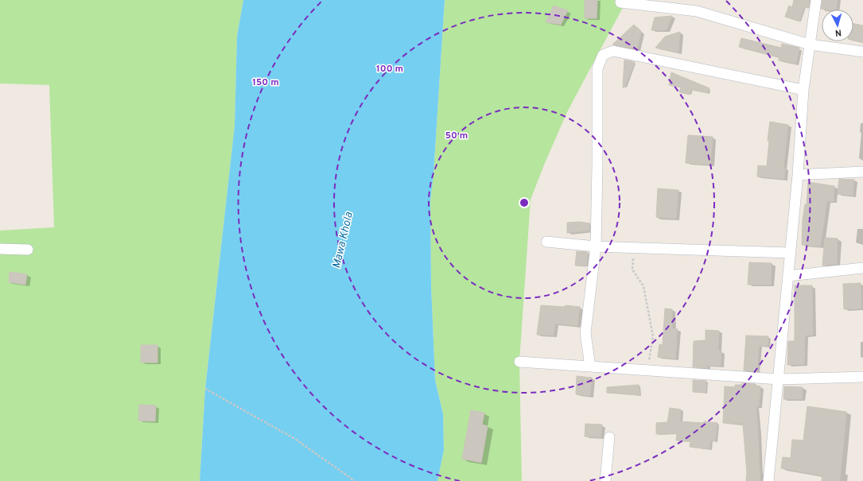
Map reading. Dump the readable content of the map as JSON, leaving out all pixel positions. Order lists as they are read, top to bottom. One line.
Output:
{"water":["Mawa Khola"],"north":"bottom","rings":["100 m","150 m","50 m"]}
